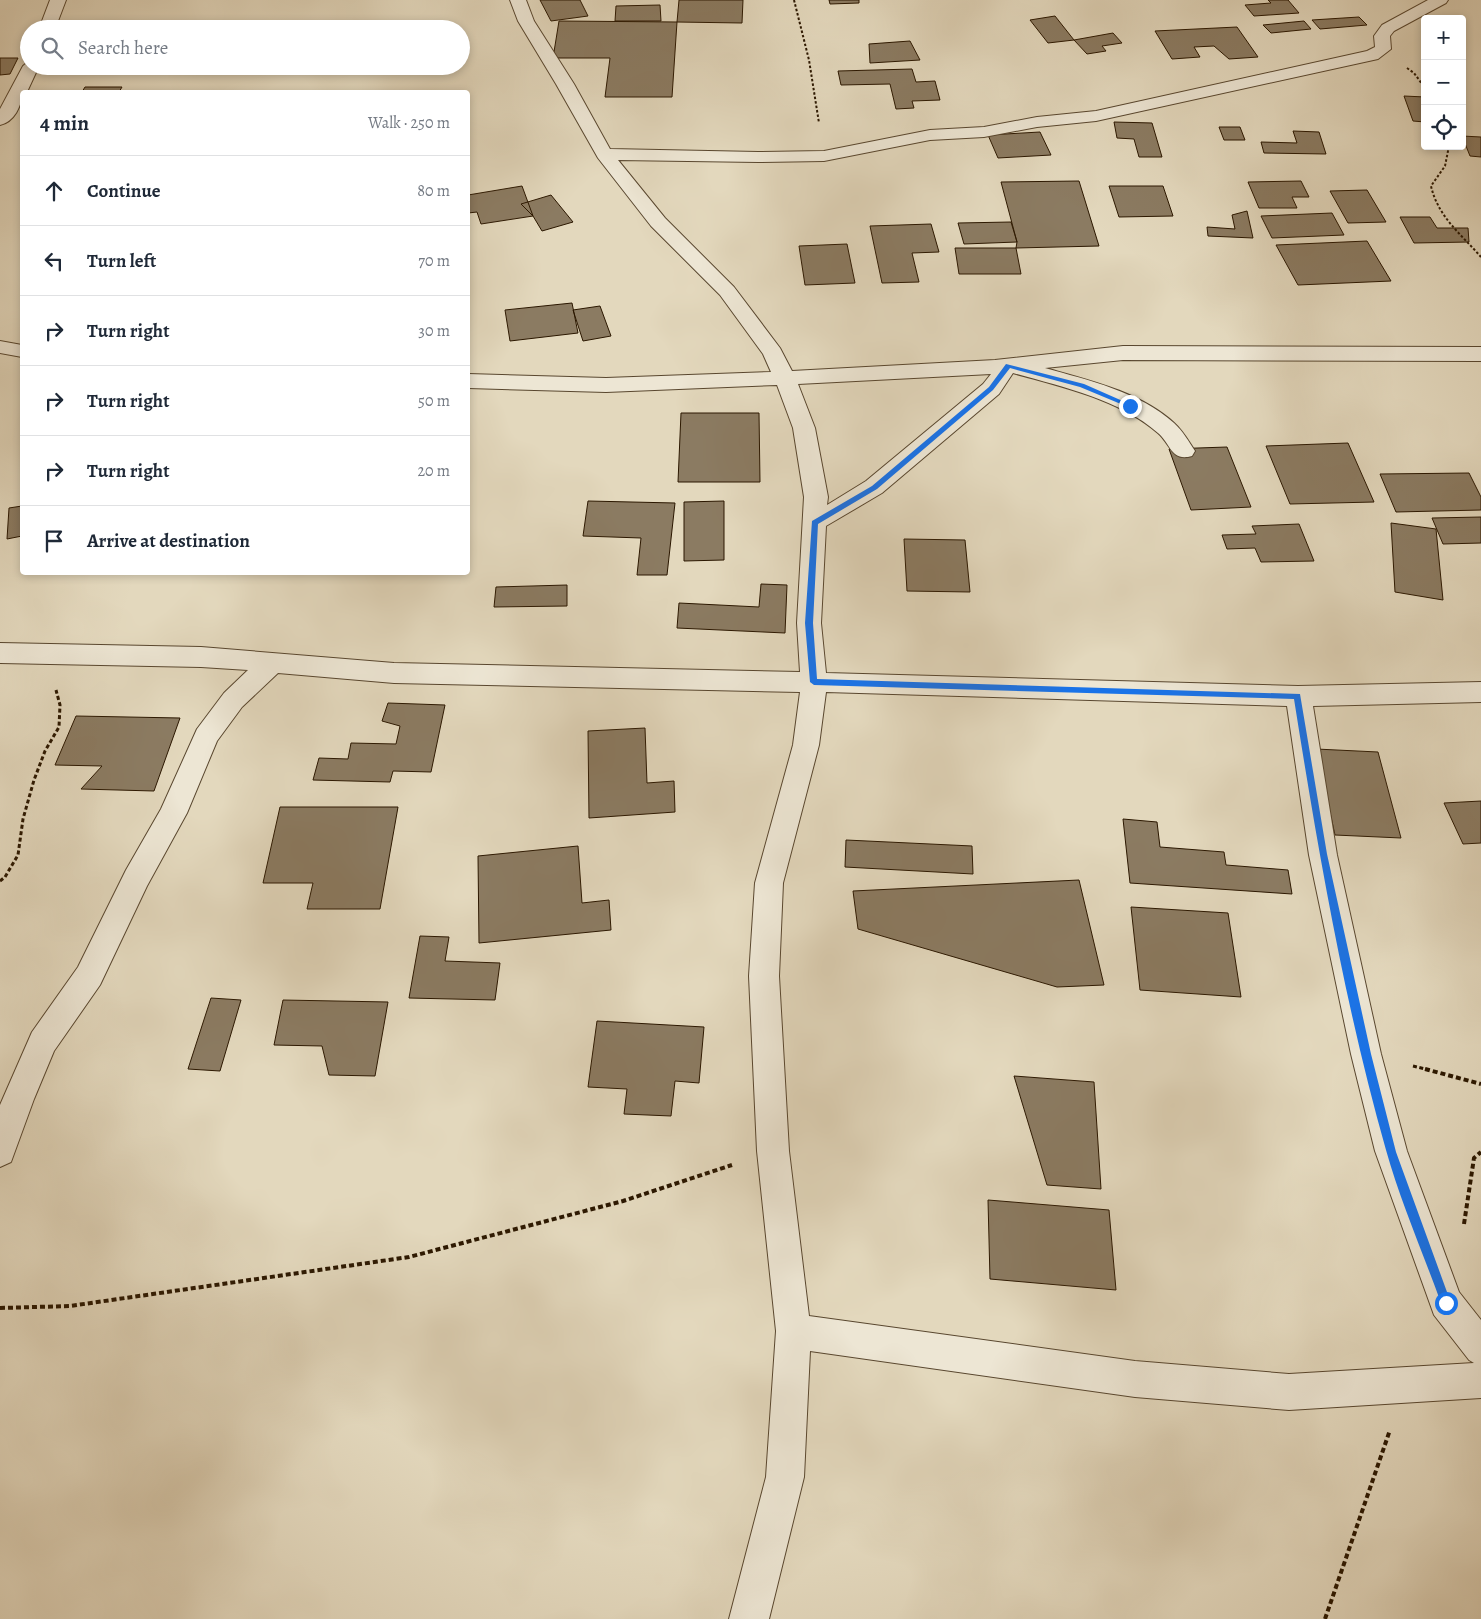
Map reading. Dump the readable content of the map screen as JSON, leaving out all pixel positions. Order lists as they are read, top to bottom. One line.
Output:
{"page":{"map_buttons":["+","−"],"search":"Search here","heading":["4 min","Walk · 250 m"],"list":[["Continue","80 m"],["Turn left","70 m"],["Turn right","30 m"],["Turn right","50 m"],["Turn right","20 m"],"Arrive at destination"]}}
